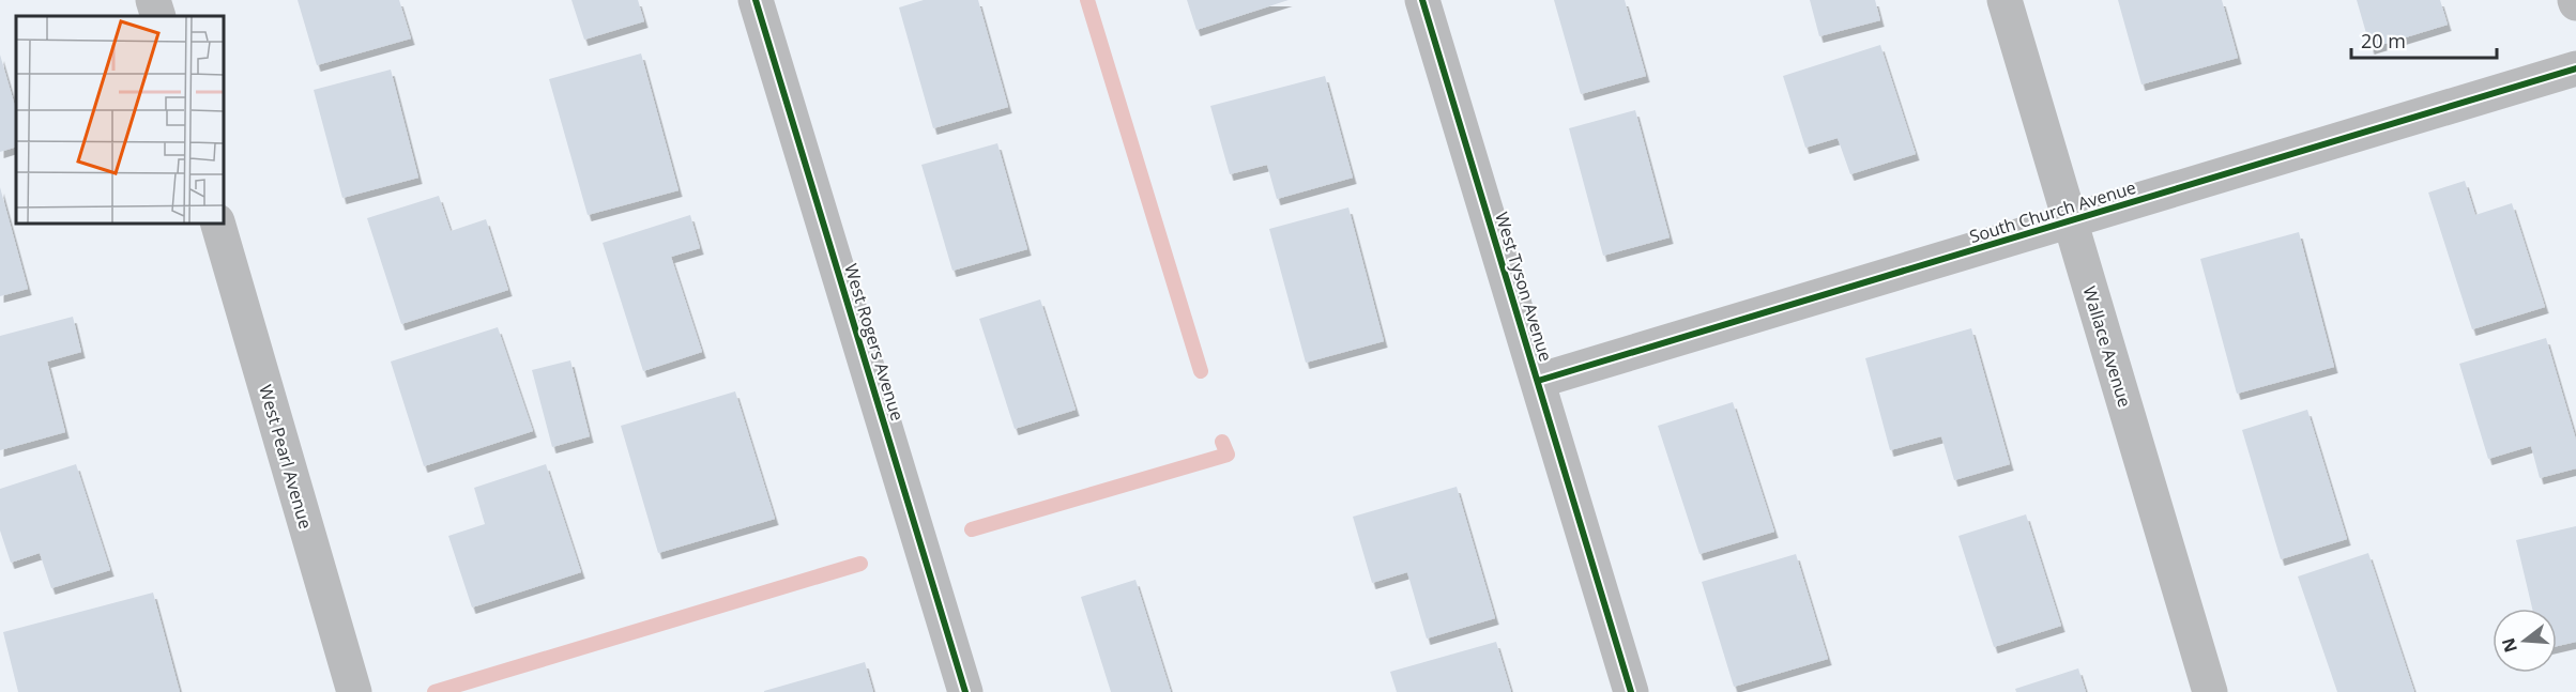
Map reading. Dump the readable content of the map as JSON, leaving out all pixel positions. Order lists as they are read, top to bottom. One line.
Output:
{"streets":{"street":["South Church Avenue","West Tyson Avenue","West Rogers Avenue","Wallace Avenue","West Pearl Avenue"]},"crossings":[["South Church Avenue","West Tyson Avenue"],["South Church Avenue","Wallace Avenue"]],"scale_bar":"20 m","north":"left"}
